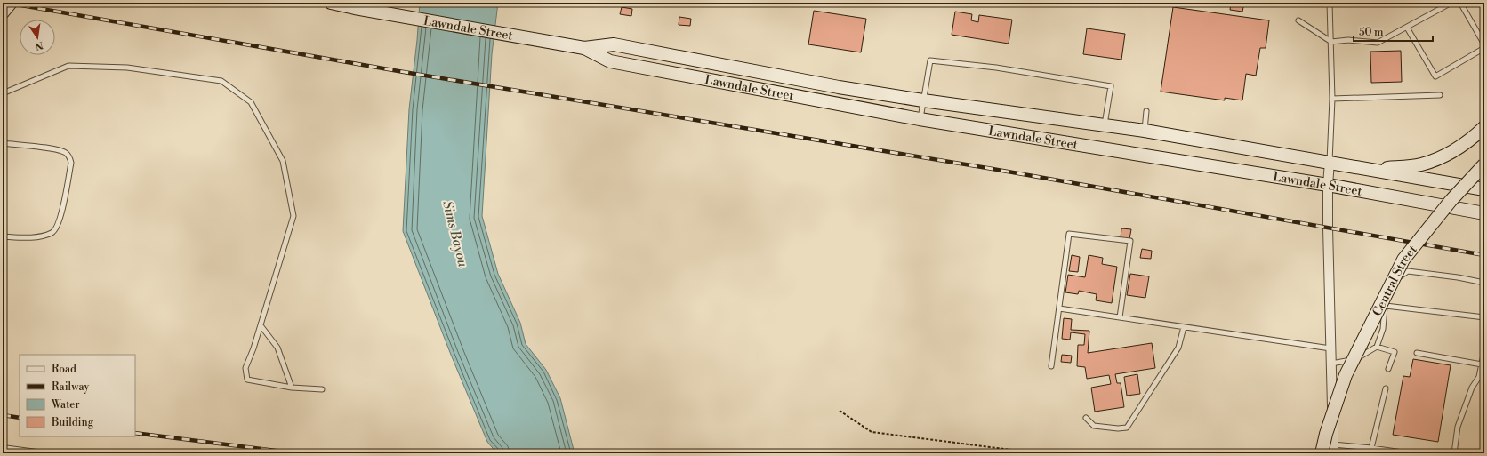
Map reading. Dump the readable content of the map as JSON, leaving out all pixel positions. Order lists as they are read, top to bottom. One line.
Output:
{"streets":{"main road":["Lawndale Street","Central Street"]},"water":["Sims Bayou"],"legend":["Road","Railway","Water","Building"],"scale_bar":"50 m","north":"bottom"}
